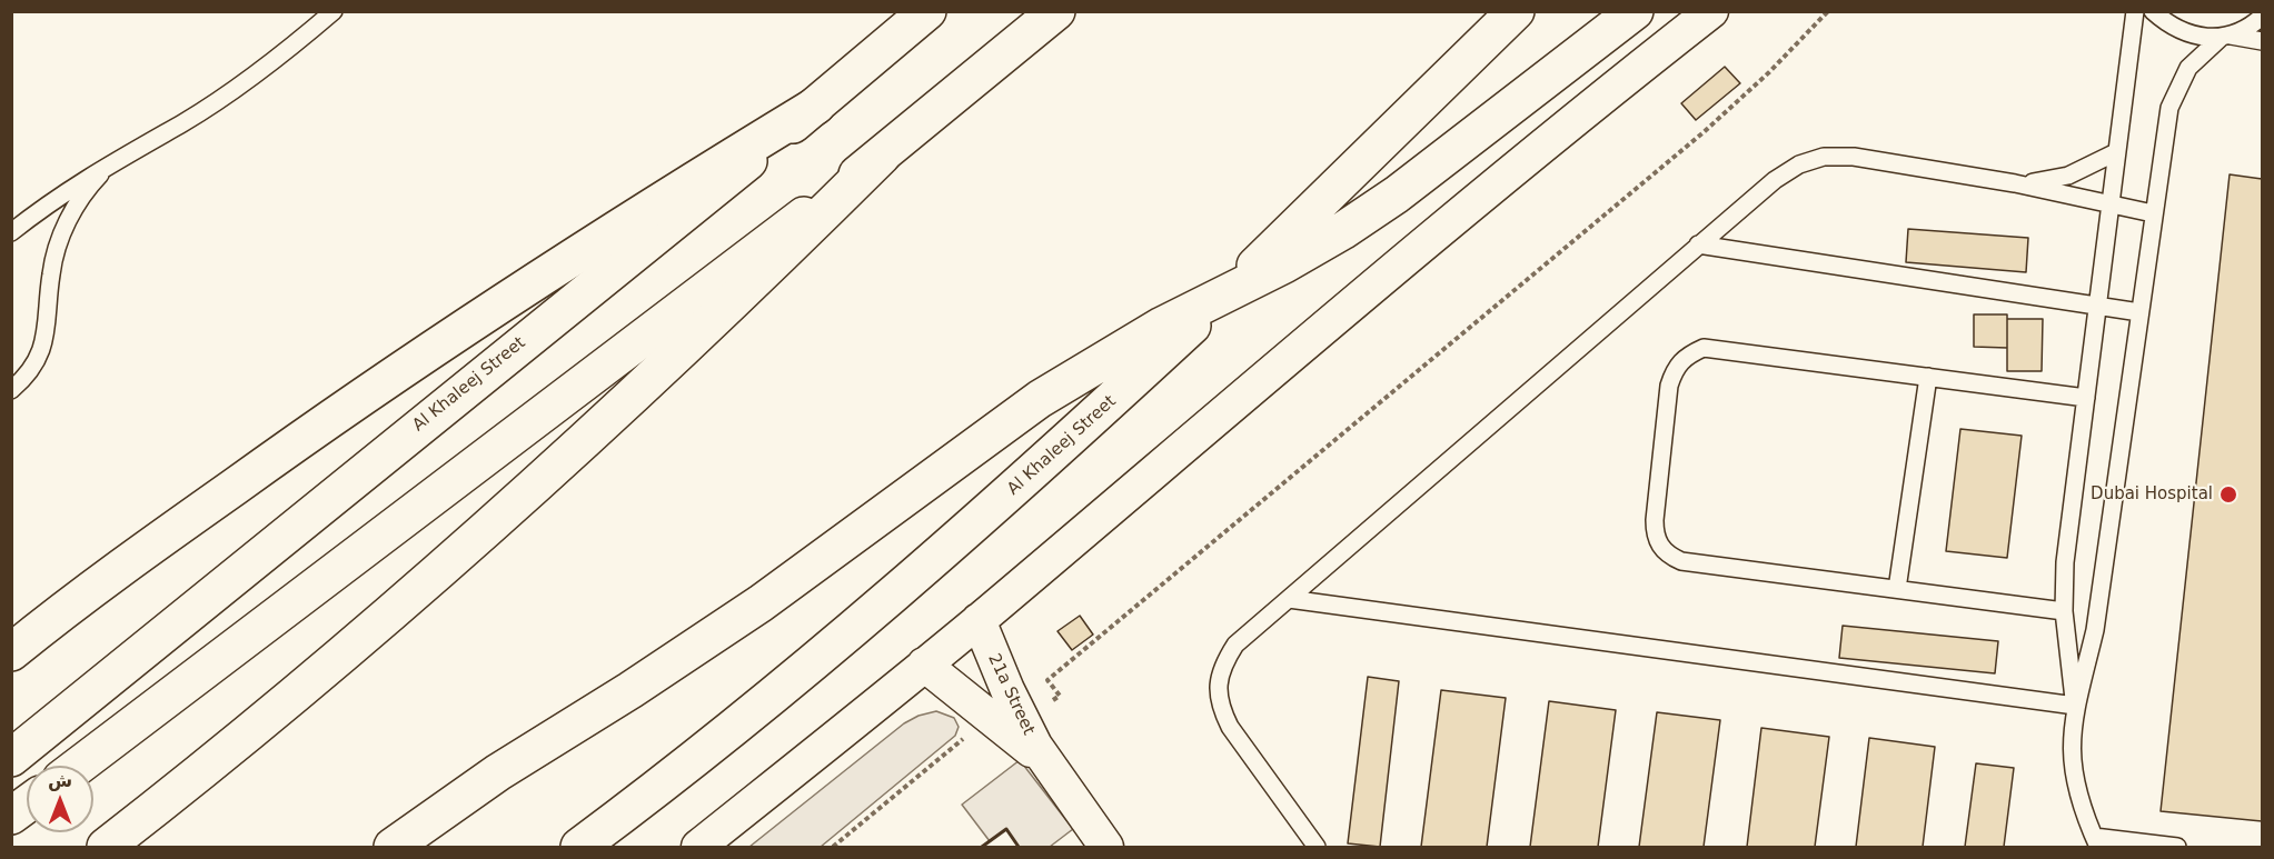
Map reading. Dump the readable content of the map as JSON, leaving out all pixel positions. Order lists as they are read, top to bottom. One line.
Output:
{"streets":{"main road":["Al Khaleej Street"],"street":["21a Street"]},"places":["Dubai Hospital"],"north":"top"}
